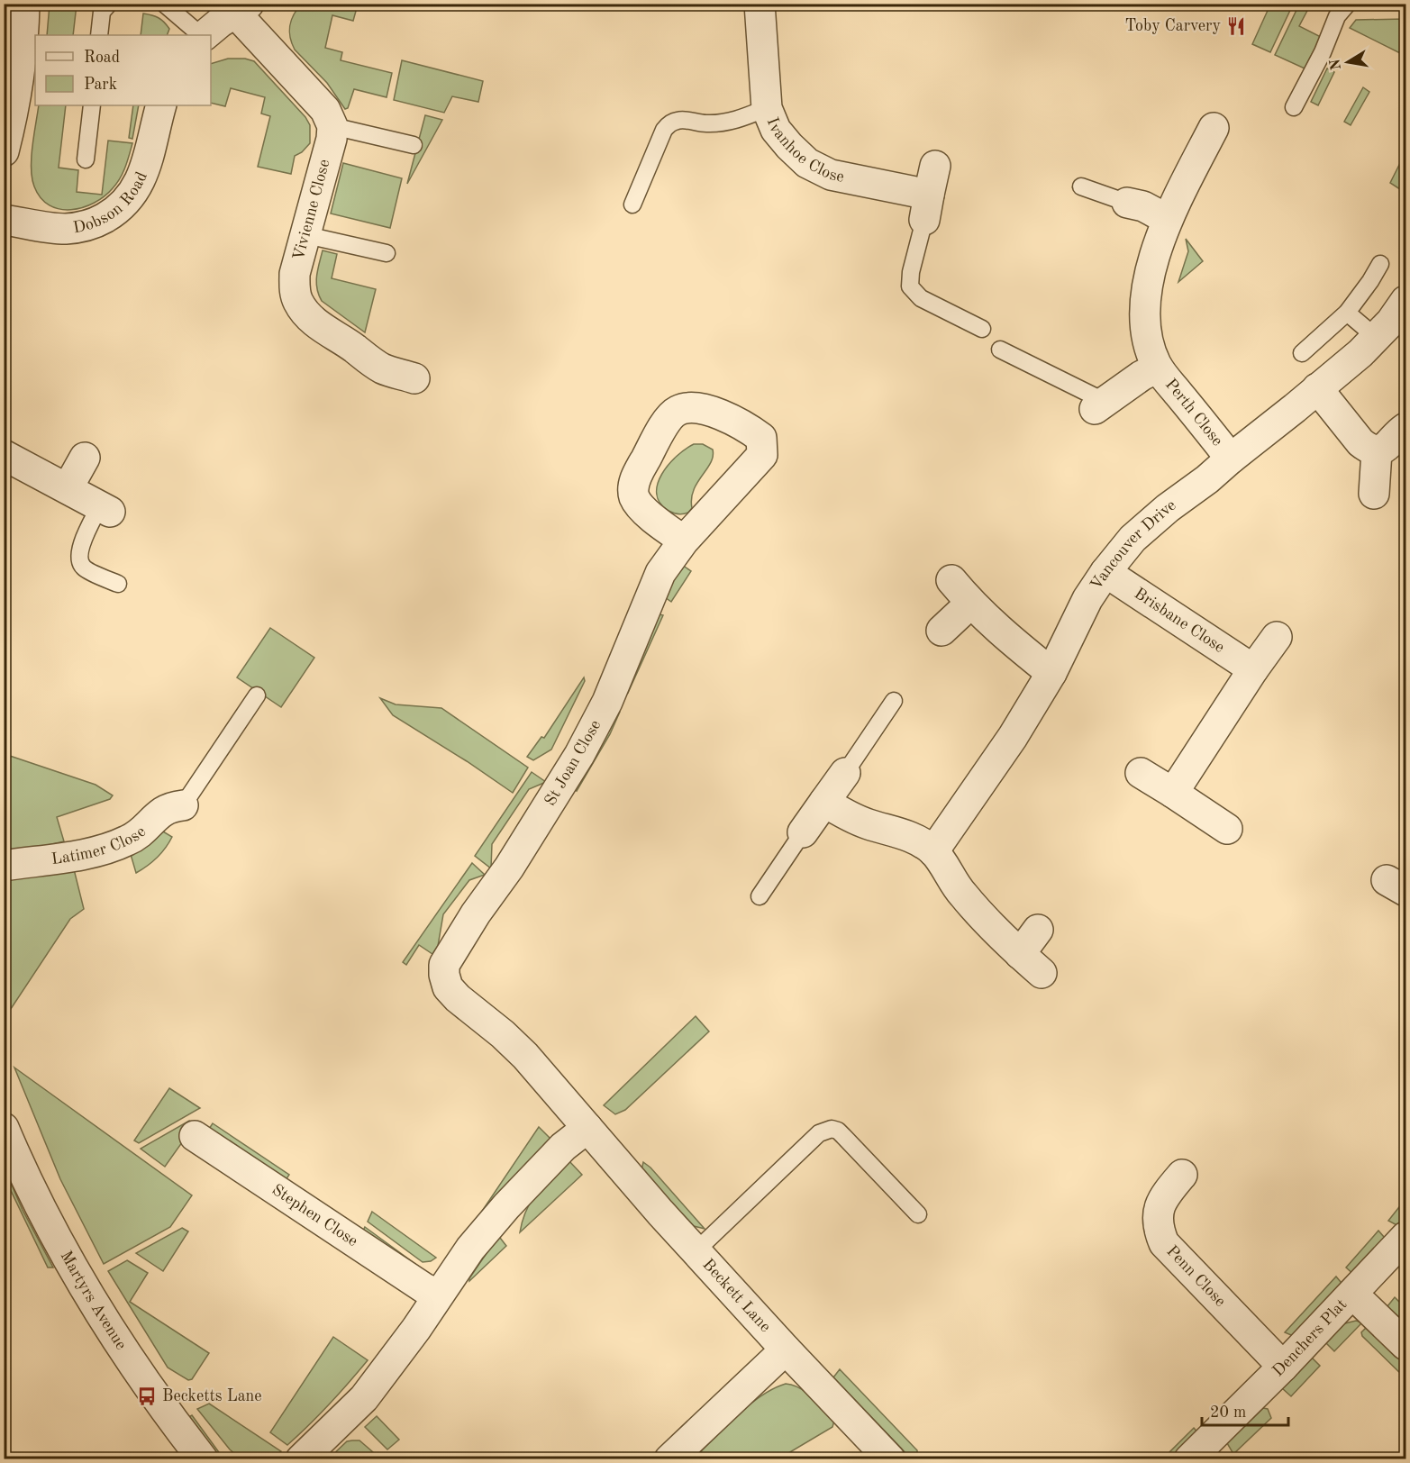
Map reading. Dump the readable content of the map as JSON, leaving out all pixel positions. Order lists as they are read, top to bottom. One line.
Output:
{"streets":{"street":["Ivanhoe Close","Dobson Road","Vivienne Close","Perth Close","Vancouver Drive","Brisbane Close","St Joan Close","Latimer Close","Stephen Close","Penn Close","Beckett Lane","Martyrs Avenue","Denchers Plat"]},"crossings":[["Perth Close","Vancouver Drive"],["Vancouver Drive","Brisbane Close"],["St Joan Close","Beckett Lane"],["Penn Close","Denchers Plat"]],"places":{"restaurant":["Toby Carvery"],"bus stop":["Becketts Lane"]},"legend":["Road","Park"],"scale_bar":"20 m","north":"left"}
